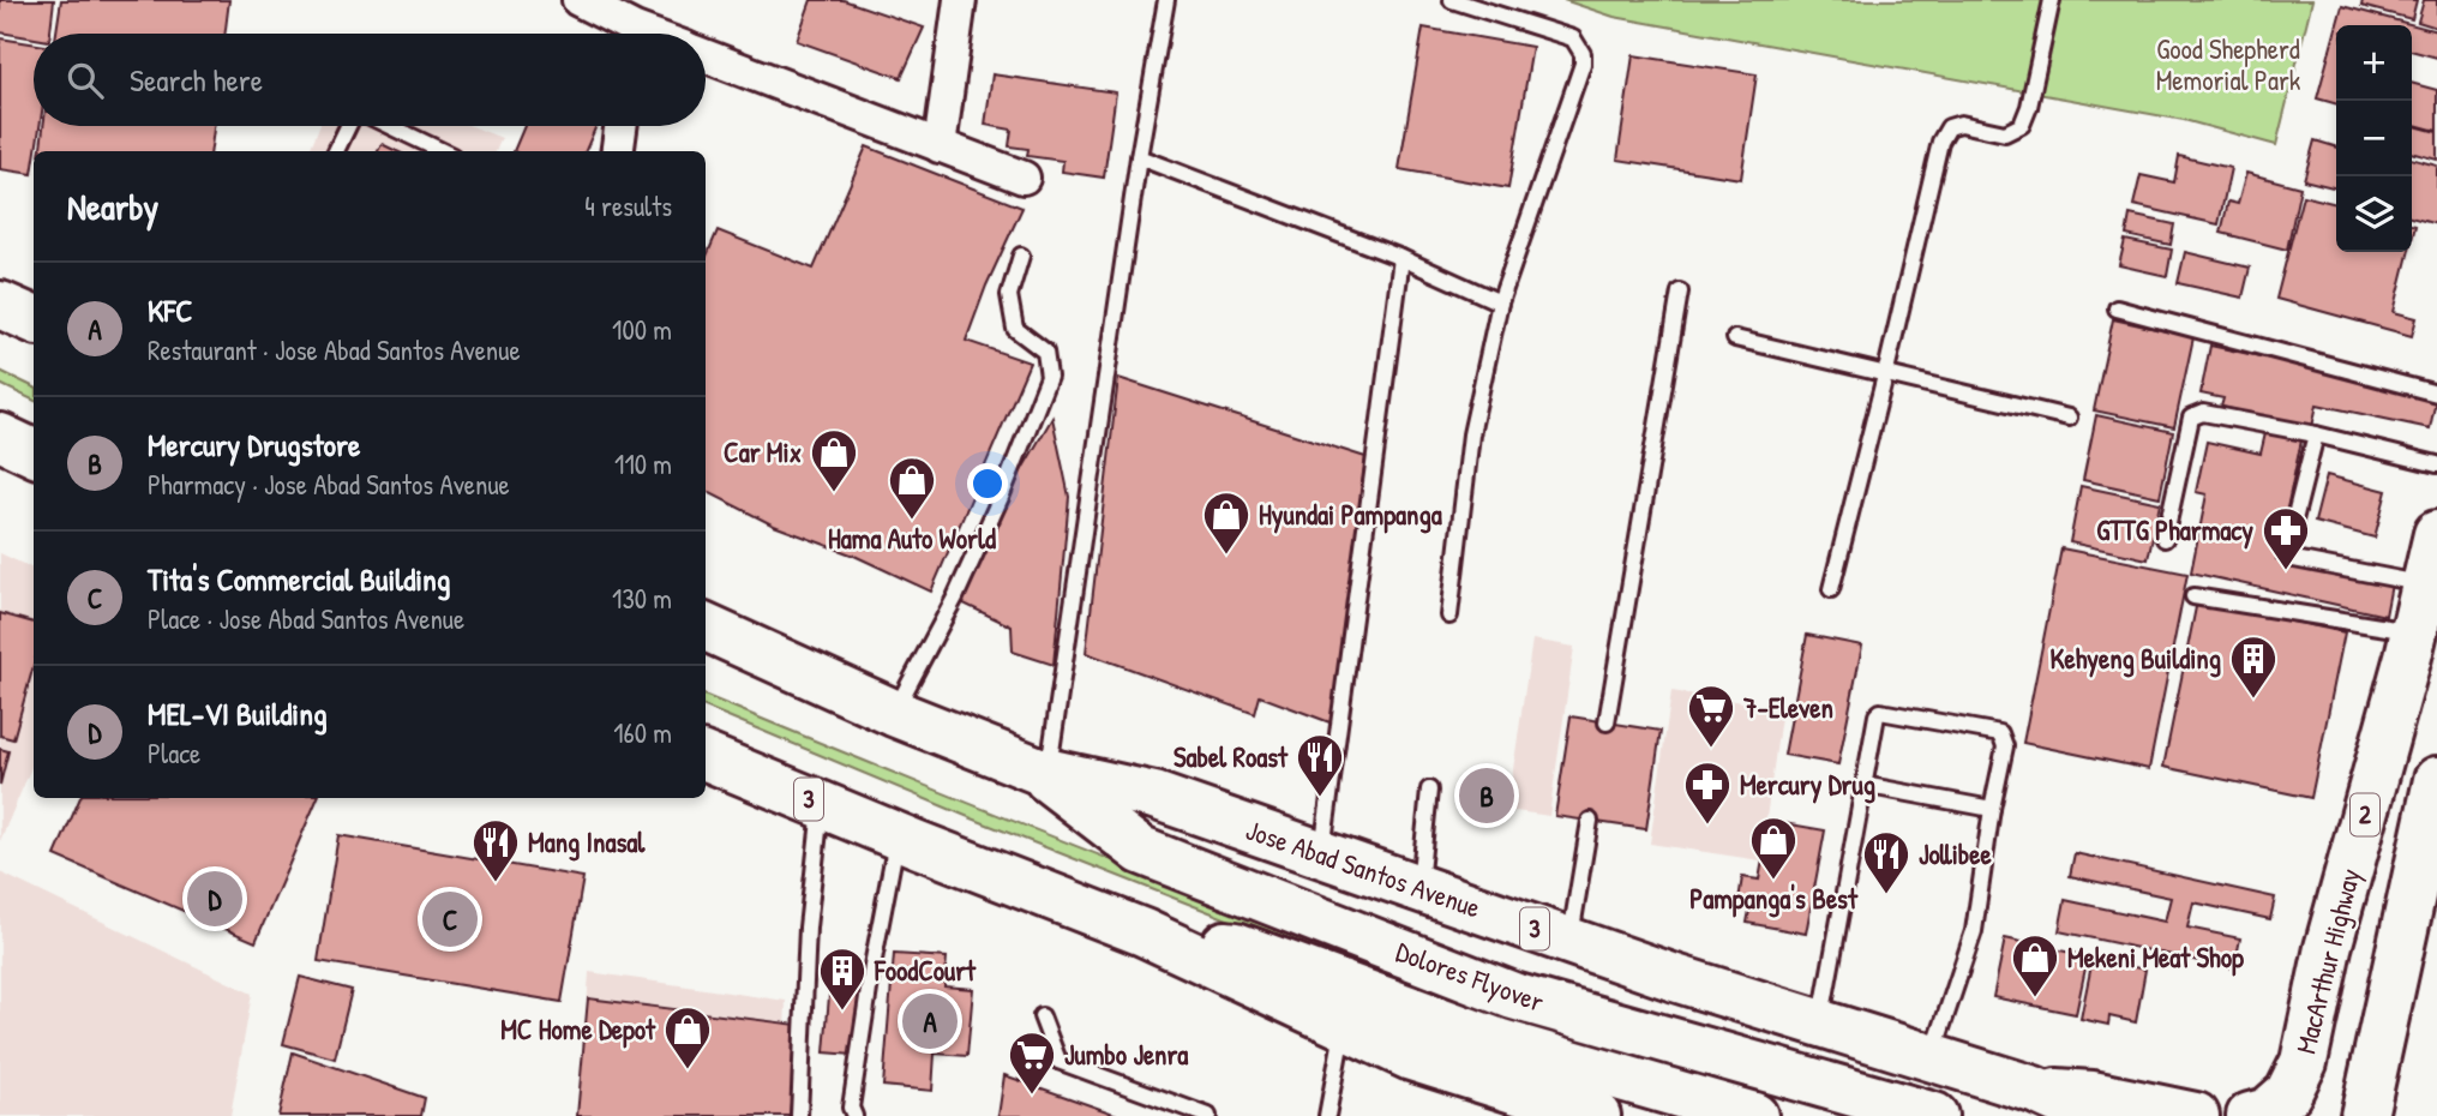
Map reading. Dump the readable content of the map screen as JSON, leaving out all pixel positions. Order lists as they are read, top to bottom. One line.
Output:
{"streets":{"highway":["3","2","Jose Abad Santos Avenue","MacArthur Highway","Dolores Flyover"]},"crossings":[["3","Dolores Flyover"],["Jose Abad Santos Avenue","Dolores Flyover"]],"parks":["Good Shepherd Memorial Park"],"places":{"shop":["Car Mix","Hama Auto World","Hyundai Pampanga","Pampanga's Best","Mekeni Meat Shop","MC Home Depot"],"pharmacy":["GTTG Pharmacy","Mercury Drug"],"building":["Kehyeng Building","FoodCourt"],"supermarket":["7-Eleven","Jumbo Jenra"],"restaurant":["Sabel Roast","Mang Inasal","Jollibee"]},"page":{"map_buttons":["+","−"],"search":"Search here","heading":["Nearby","4 results"],"list":[{"mark":"A","name":"KFC","note":"Restaurant · Jose Abad Santos Avenue","value":"100 m"},{"mark":"B","name":"Mercury Drugstore","note":"Pharmacy · Jose Abad Santos Avenue","value":"110 m"},{"mark":"C","name":"Tita's Commercial Building","note":"Place · Jose Abad Santos Avenue","value":"130 m"},{"mark":"D","name":"MEL-VI Building","note":"Place","value":"160 m"}],"pins":["B","D","C","A"]}}
